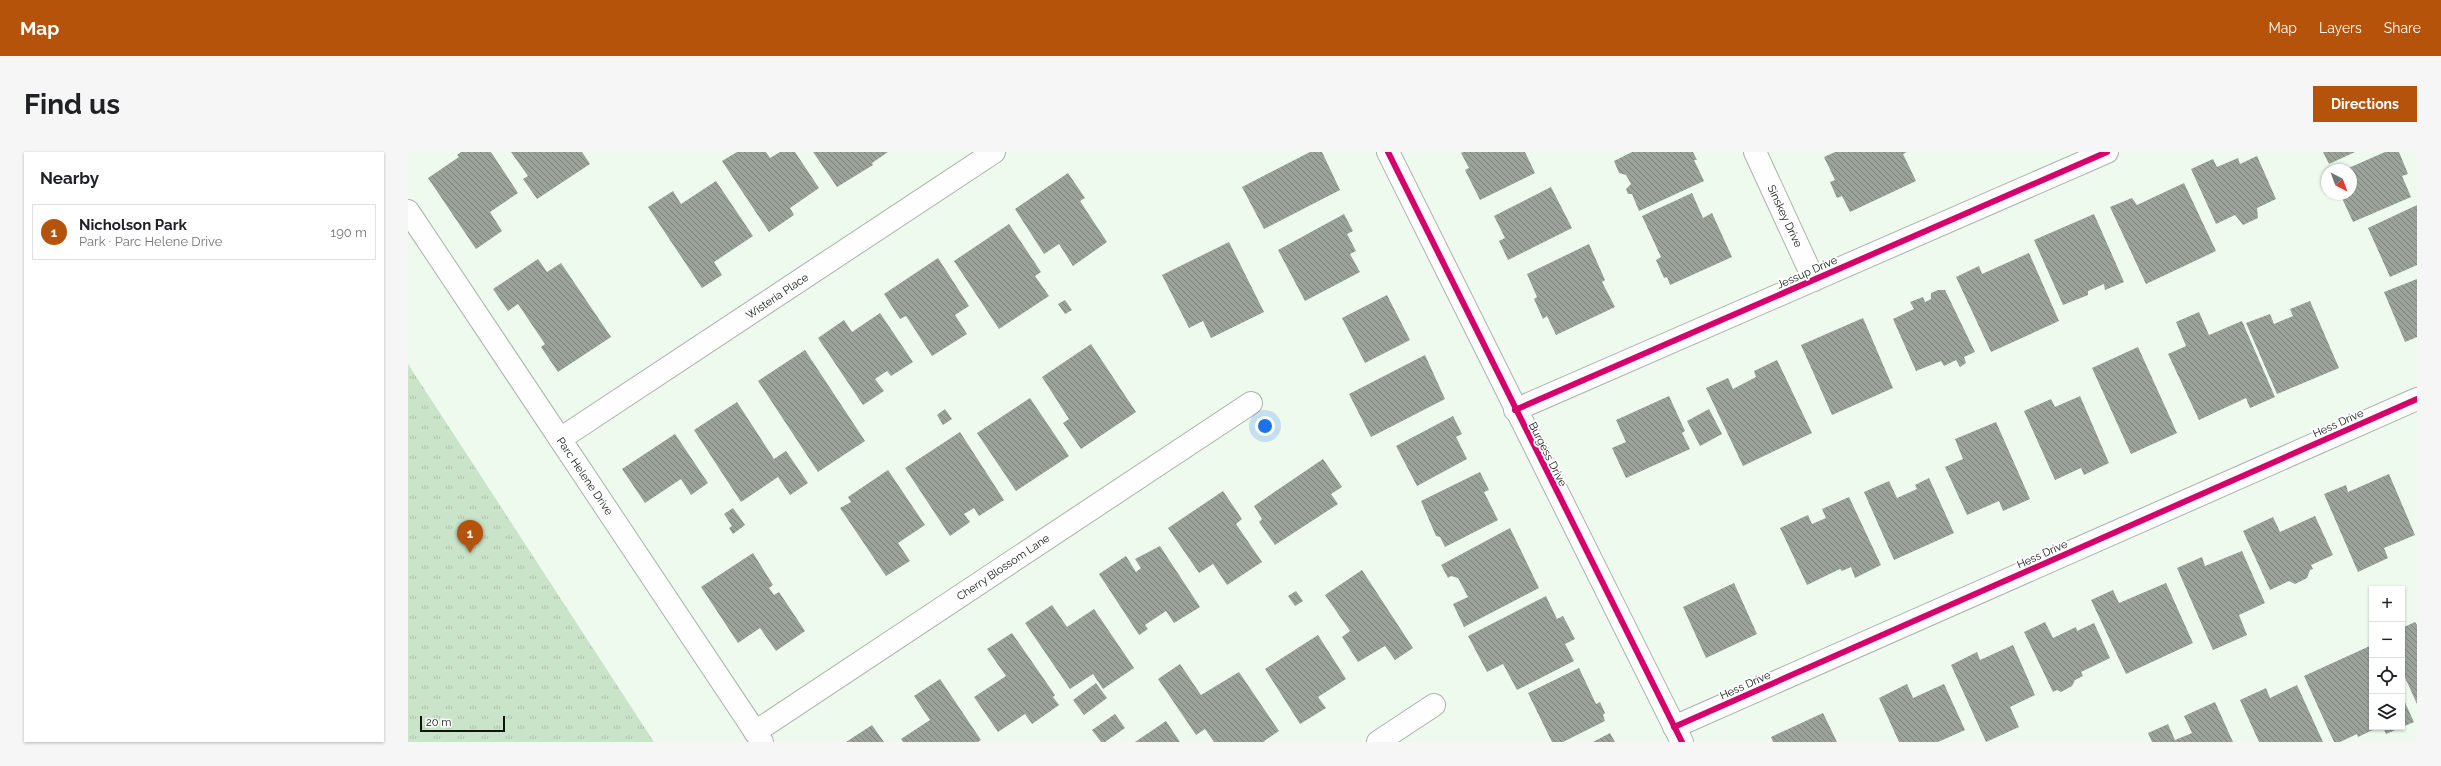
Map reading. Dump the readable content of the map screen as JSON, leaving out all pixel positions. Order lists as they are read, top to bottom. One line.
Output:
{"streets":{"street":["Sinskey Drive","Jessup Drive","Wisteria Place","Hess Drive","Burgess Drive","Parc Helene Drive","Cherry Blossom Lane"]},"crossings":[["Sinskey Drive","Jessup Drive"],["Jessup Drive","Burgess Drive"],["Wisteria Place","Parc Helene Drive"],["Hess Drive","Burgess Drive"],["Parc Helene Drive","Cherry Blossom Lane"]],"scale_bar":"20 m","north":"bottom right","page":{"header":"Map","nav":["Map","Layers","Share"],"buttons":"Directions","title":"Find us","heading":"Nearby","list":[{"mark":"1","name":"Nicholson Park","note":"Park · Parc Helene Drive","value":"190 m"}],"pins":"1","map_buttons":["+","−"],"scale":"20 m"}}
